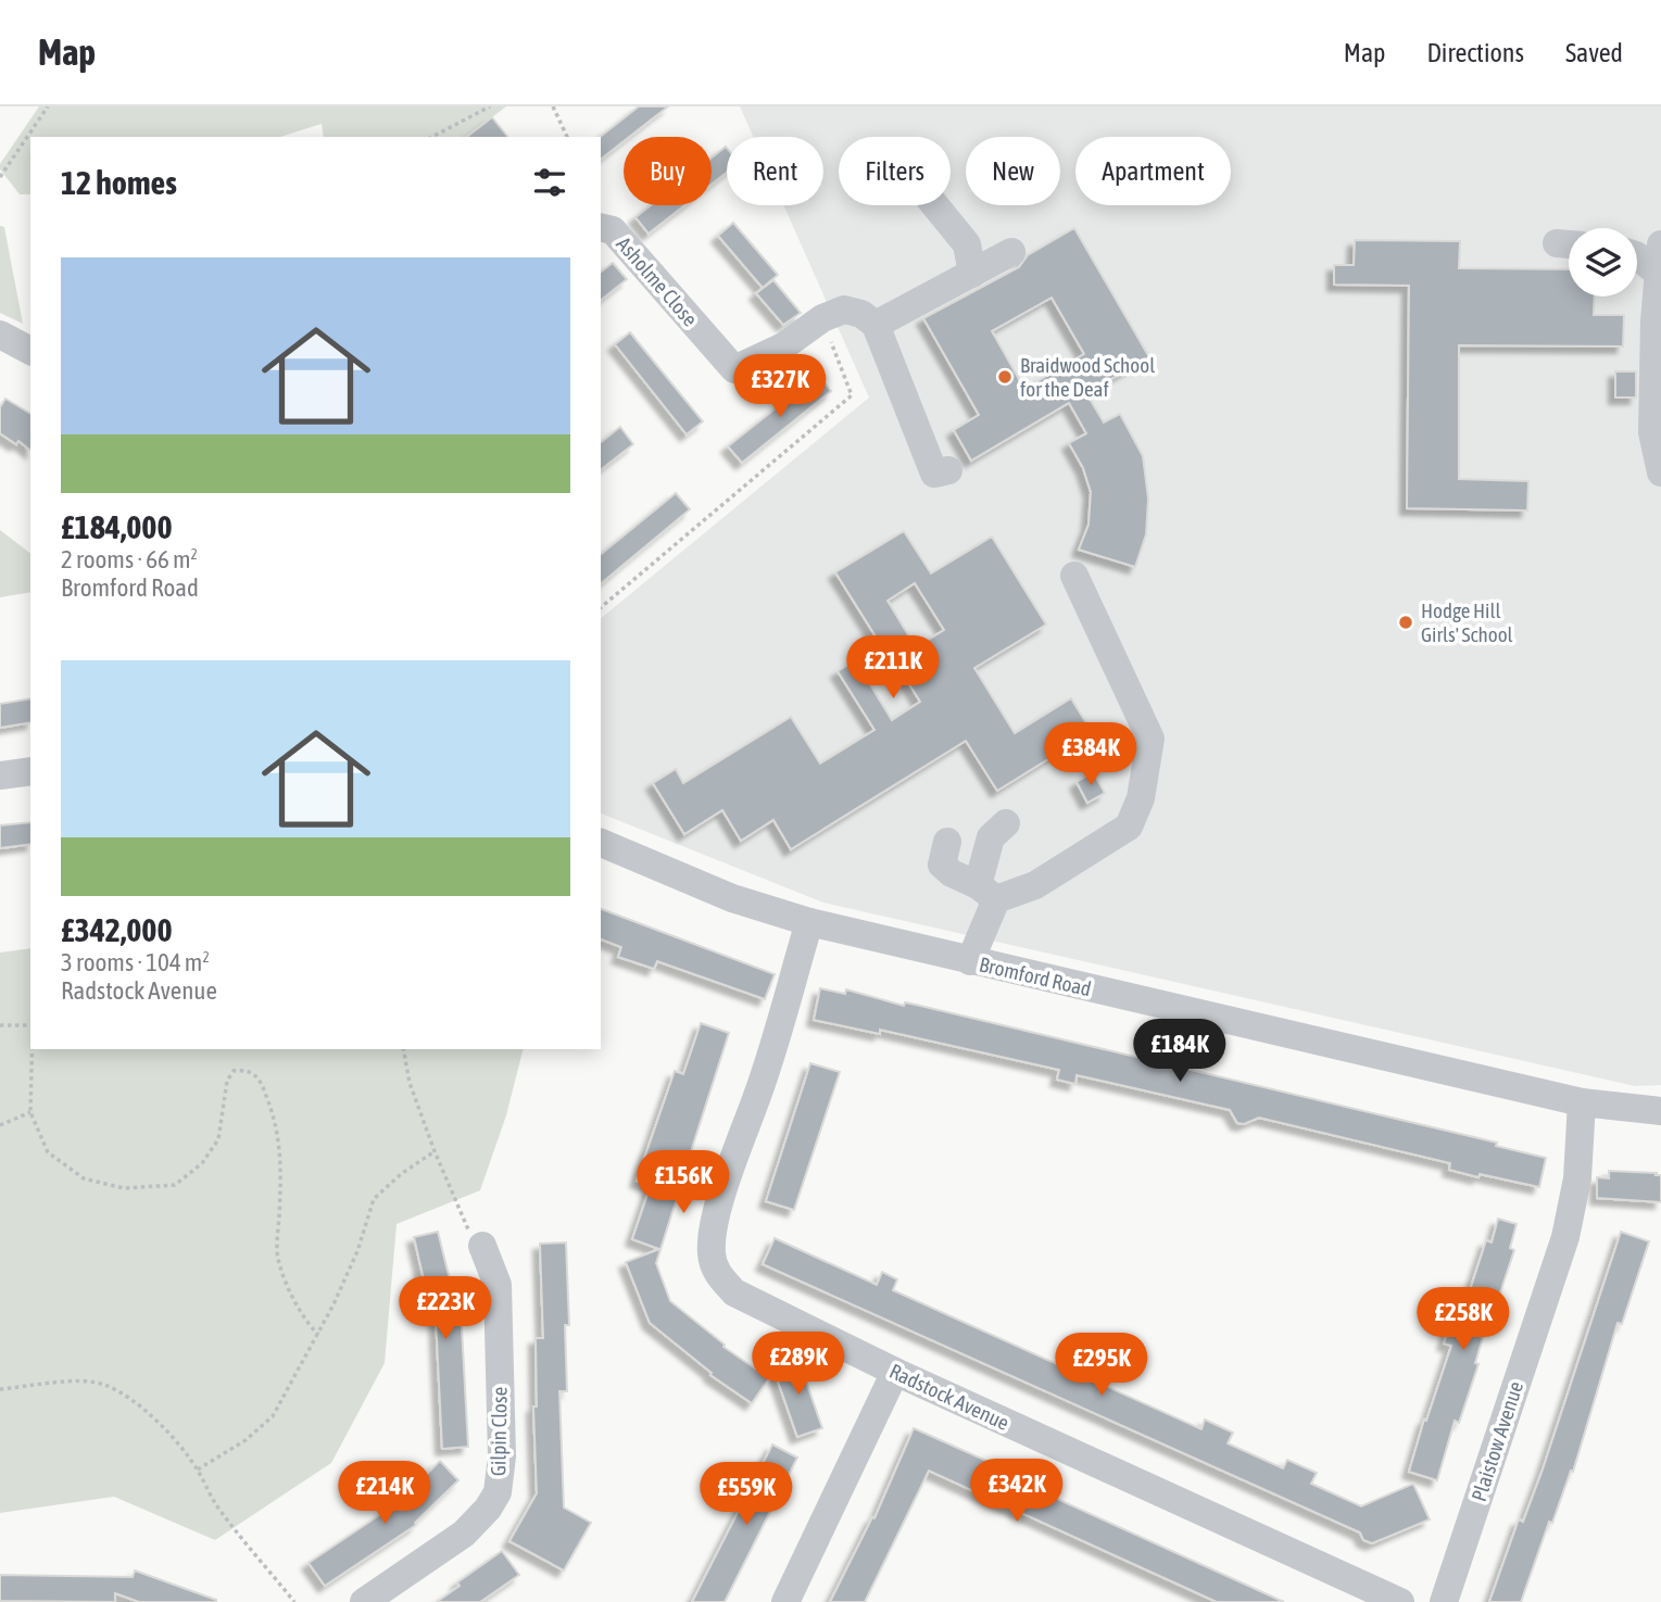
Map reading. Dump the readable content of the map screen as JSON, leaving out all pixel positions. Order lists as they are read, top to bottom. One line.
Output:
{"streets":{"street":["Asholme Close","Bromford Road","Radstock Avenue","Gilpin Close","Plaistow Avenue"]},"crossings":[["Bromford Road","Radstock Avenue"],["Bromford Road","Plaistow Avenue"]],"places":["Braidwood School for the Deaf","Hodge Hill Girls' School"],"page":{"header":"Map","nav":["Map","Directions","Saved"],"chip":["Buy","Rent","Filters","New","Apartment"],"heading":"12 homes","list":[{"name":"£184,000","note":"2 rooms · 66 m² · Bromford Road"},{"name":"£342,000","note":"3 rooms · 104 m² · Radstock Avenue"}],"price":["£327K","£211K","£384K","£184K","£156K","£223K","£258K","£289K","£295K","£342K","£214K","£559K"]}}
